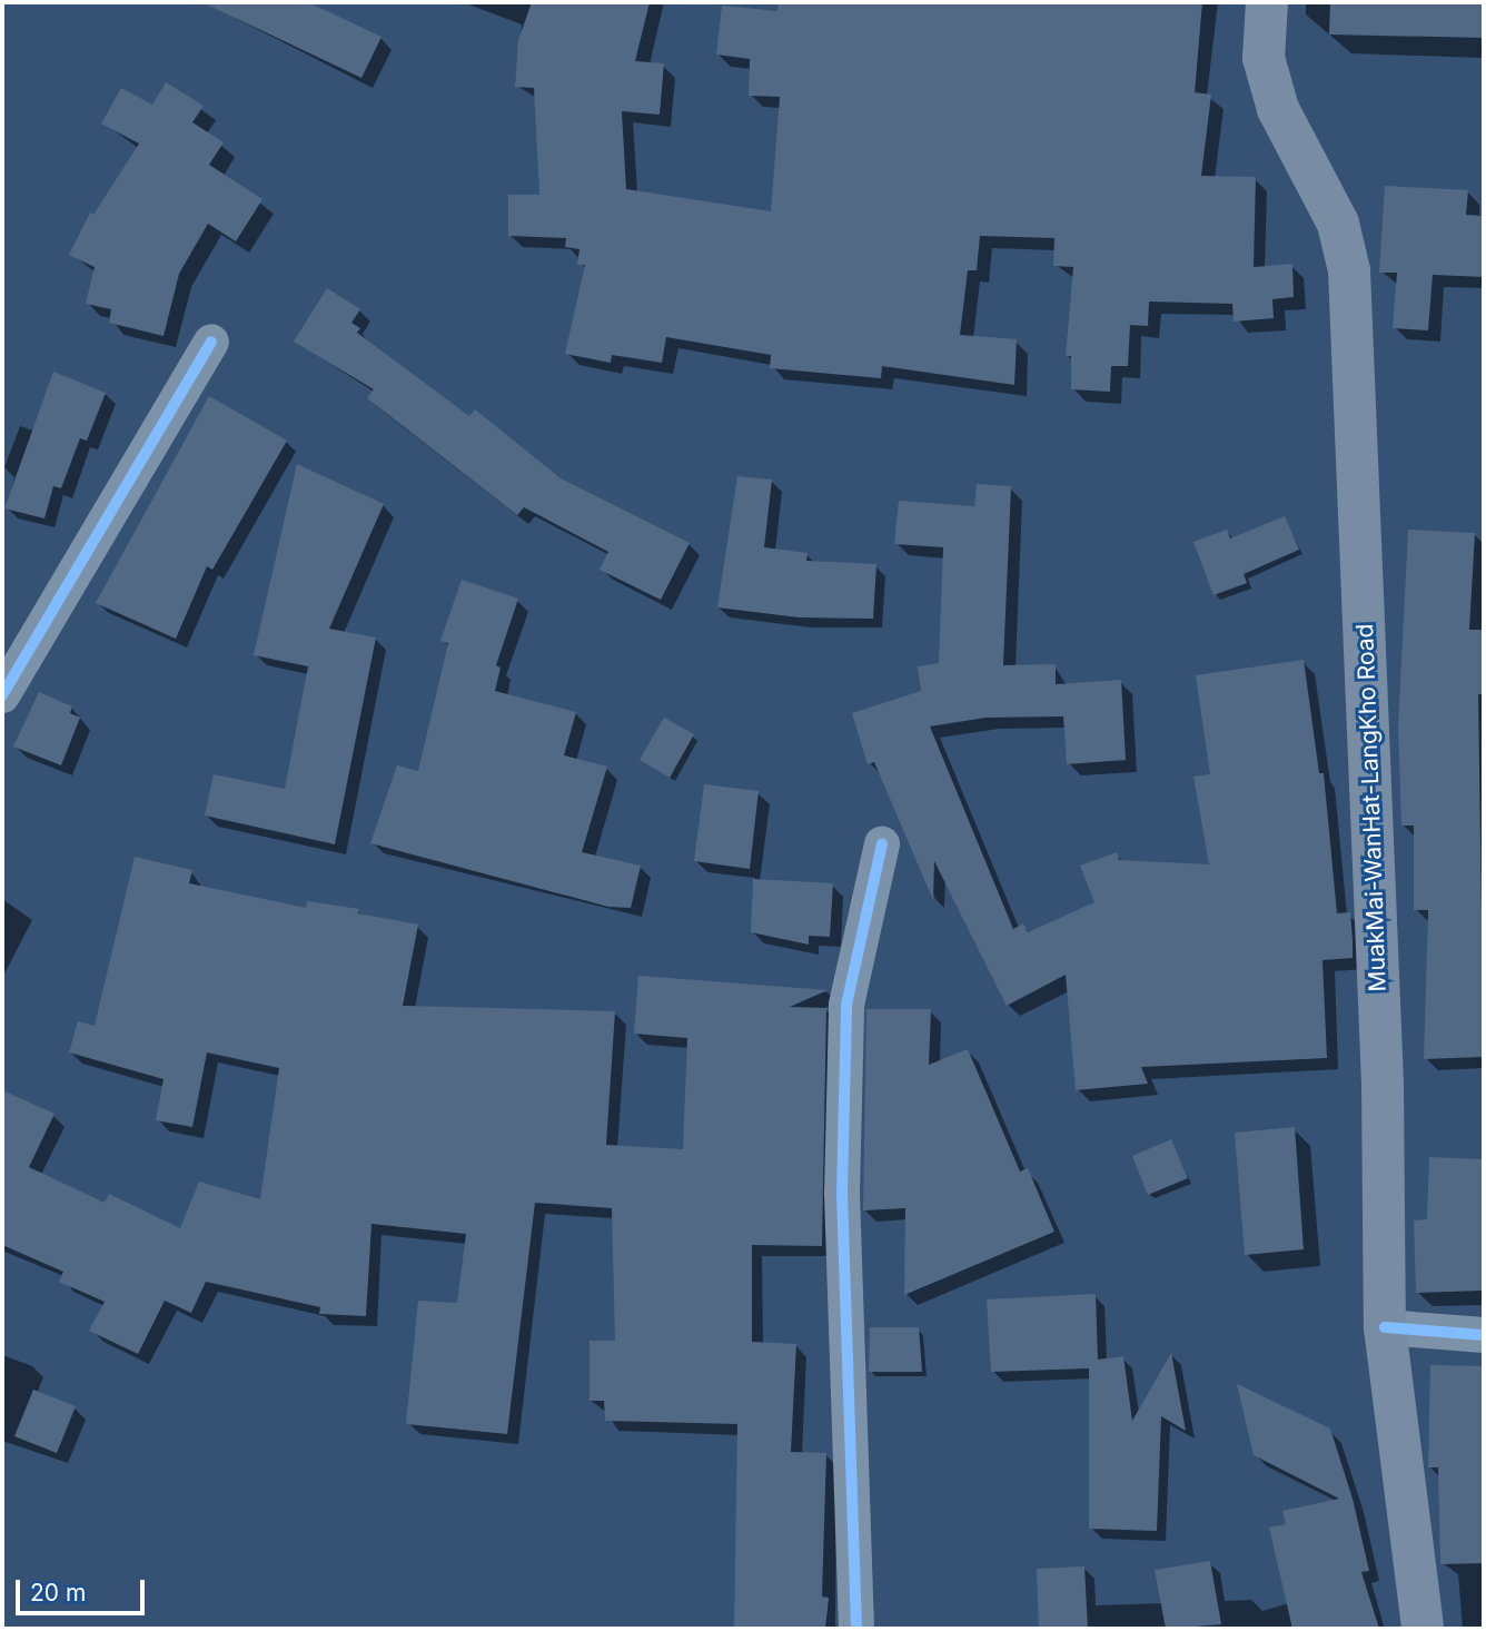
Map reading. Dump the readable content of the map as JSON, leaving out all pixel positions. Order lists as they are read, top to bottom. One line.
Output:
{"streets":{"main road":["MuakMai-WanHat-LangKho Road"]},"scale_bar":"20 m"}
